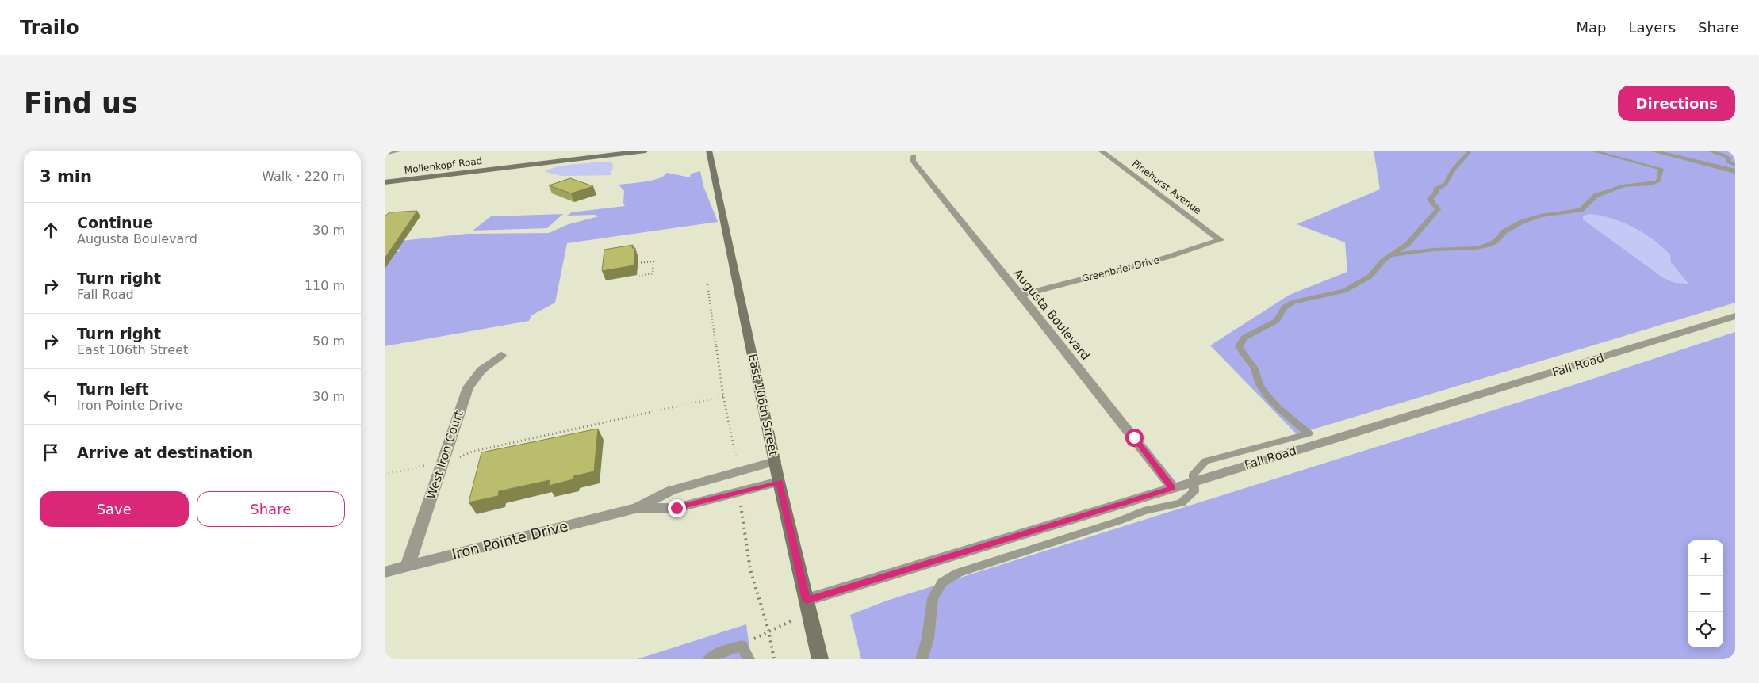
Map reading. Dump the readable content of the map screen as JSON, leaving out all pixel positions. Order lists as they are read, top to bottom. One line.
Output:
{"streets":{"street":["Mollenkopf Road","Pinehurst Avenue","Greenbrier Drive","Augusta Boulevard","Fall Road","East 106th Street","West Iron Court","Iron Pointe Drive"]},"crossings":[["Pinehurst Avenue","Greenbrier Drive"],["Greenbrier Drive","Augusta Boulevard"],["Augusta Boulevard","Fall Road"],["Fall Road","East 106th Street"],["East 106th Street","Iron Pointe Drive"],["West Iron Court","Iron Pointe Drive"]],"page":{"header":"Trailo","nav":["Map","Layers","Share"],"buttons":["Directions",["Save","Share"]],"title":"Find us","heading":["3 min","Walk · 220 m"],"list":[["Continue","Augusta Boulevard","30 m"],["Turn right","Fall Road","110 m"],["Turn right","East 106th Street","50 m"],["Turn left","Iron Pointe Drive","30 m"],"Arrive at destination"],"map_buttons":["+","−"]}}
